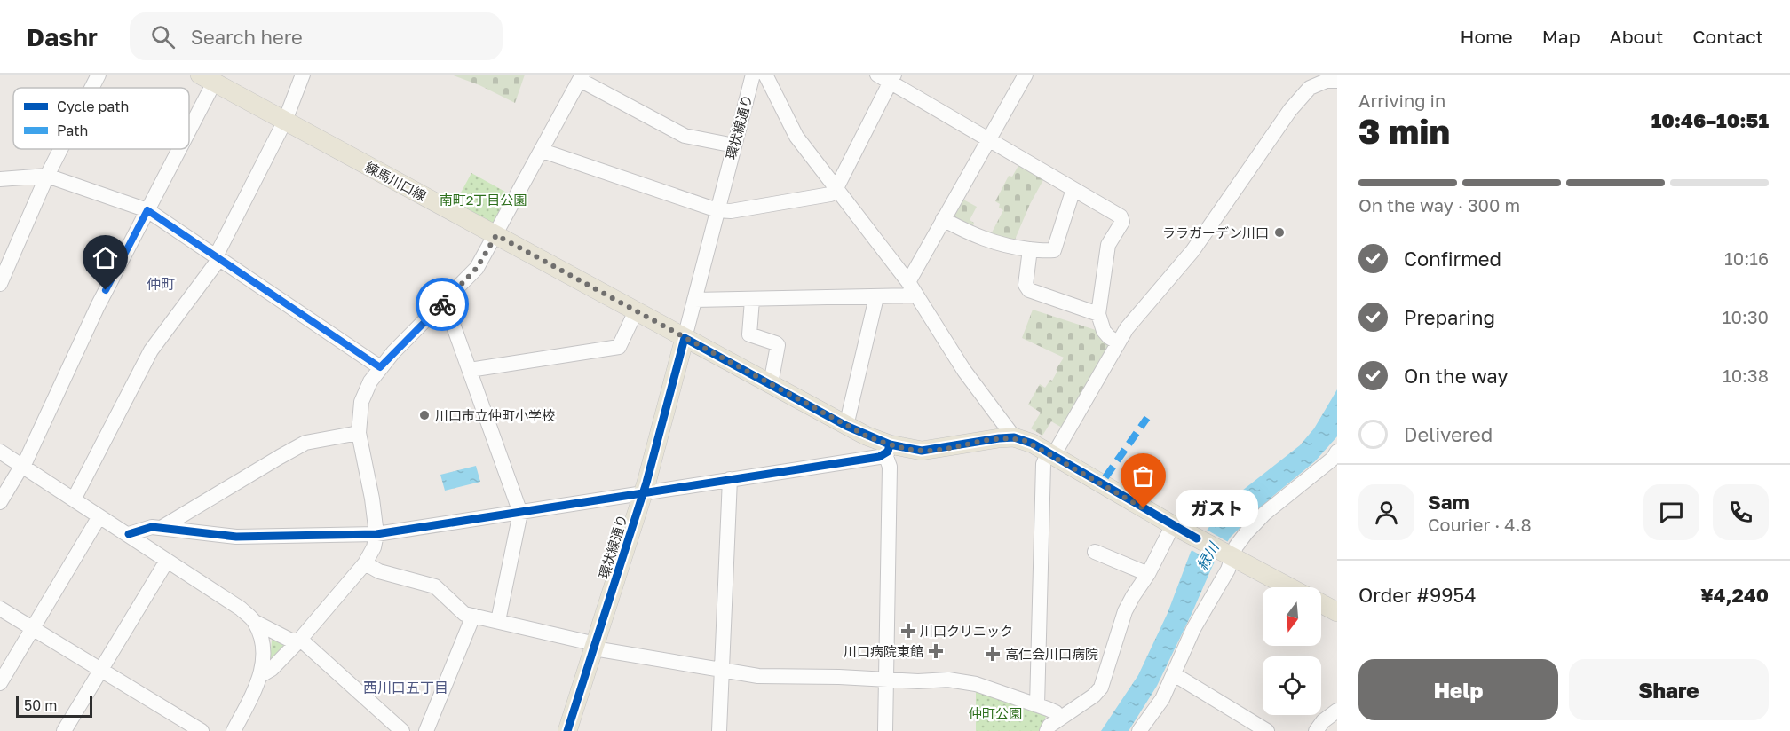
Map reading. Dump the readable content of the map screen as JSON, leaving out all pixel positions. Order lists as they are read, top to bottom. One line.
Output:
{"streets":{"main road":["環状線通り","練馬川口線"]},"crossings":[["環状線通り","練馬川口線"]],"districts":["仲町","西川口五丁目"],"water":["緑川"],"parks":["南町2丁目公園","仲町公園"],"places":{"other":["ララガーデン川口","川口市立仲町小学校","ガスト"],"health":["川口クリニック","川口病院東館","高仁会川口病院"]},"legend":["Cycle path","Path"],"scale_bar":"50 m","north":"bottom","page":{"header":"Dashr","search":"Search here","nav":["Home","Map","About","Contact"],"heading":["3 min","Arriving in","10:46–10:51"],"panel":["Sam","Courier · 4.8","Order #9954","¥4,240"],"bar":"On the way · 300 m","list":[["Confirmed","10:16"],["Preparing","10:30"],["On the way","10:38"],"Delivered"],"bubble":"ガスト","buttons":["Help","Share"],"scale":"50 m"}}
